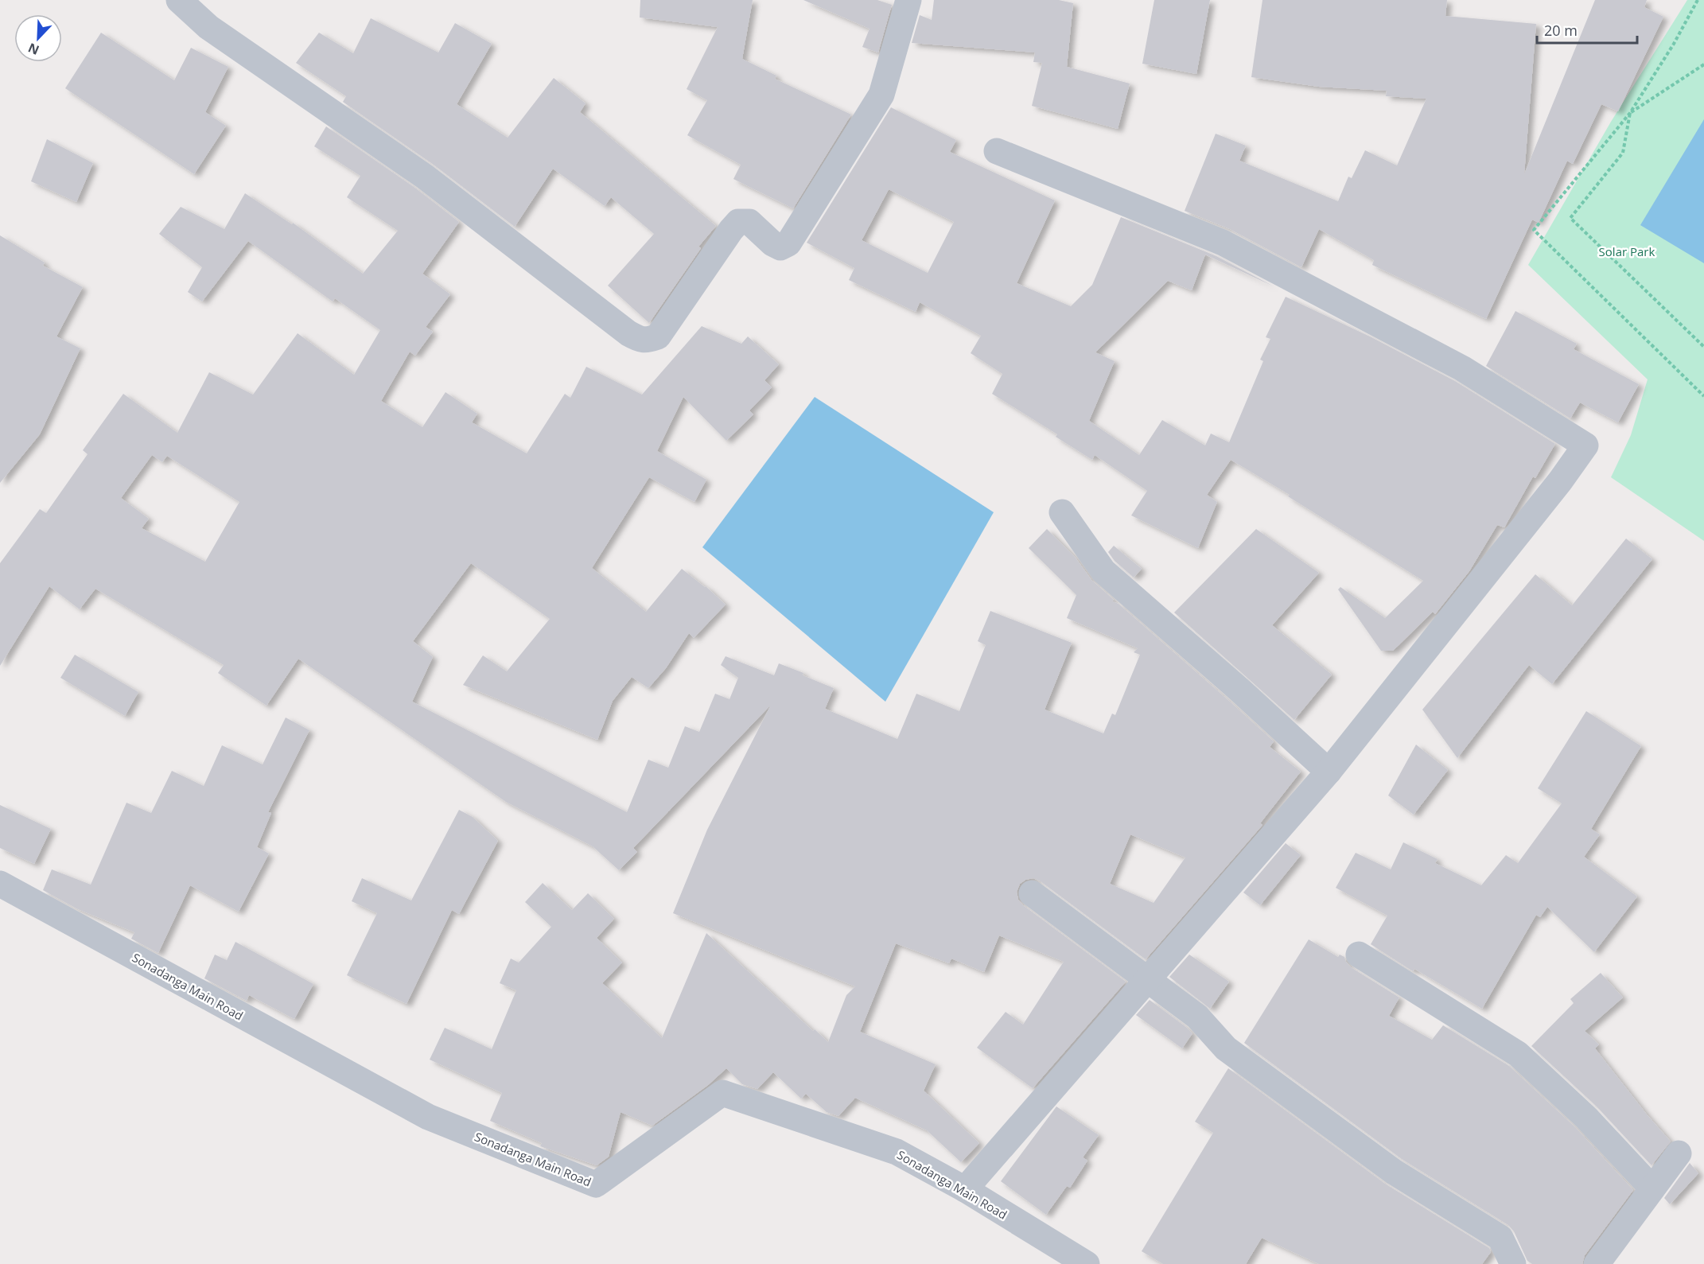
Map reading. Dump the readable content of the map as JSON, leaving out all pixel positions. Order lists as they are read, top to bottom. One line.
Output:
{"streets":{"street":["Sonadanga Main Road"]},"parks":["Solar Park"],"scale_bar":"20 m","north":"bottom left"}
